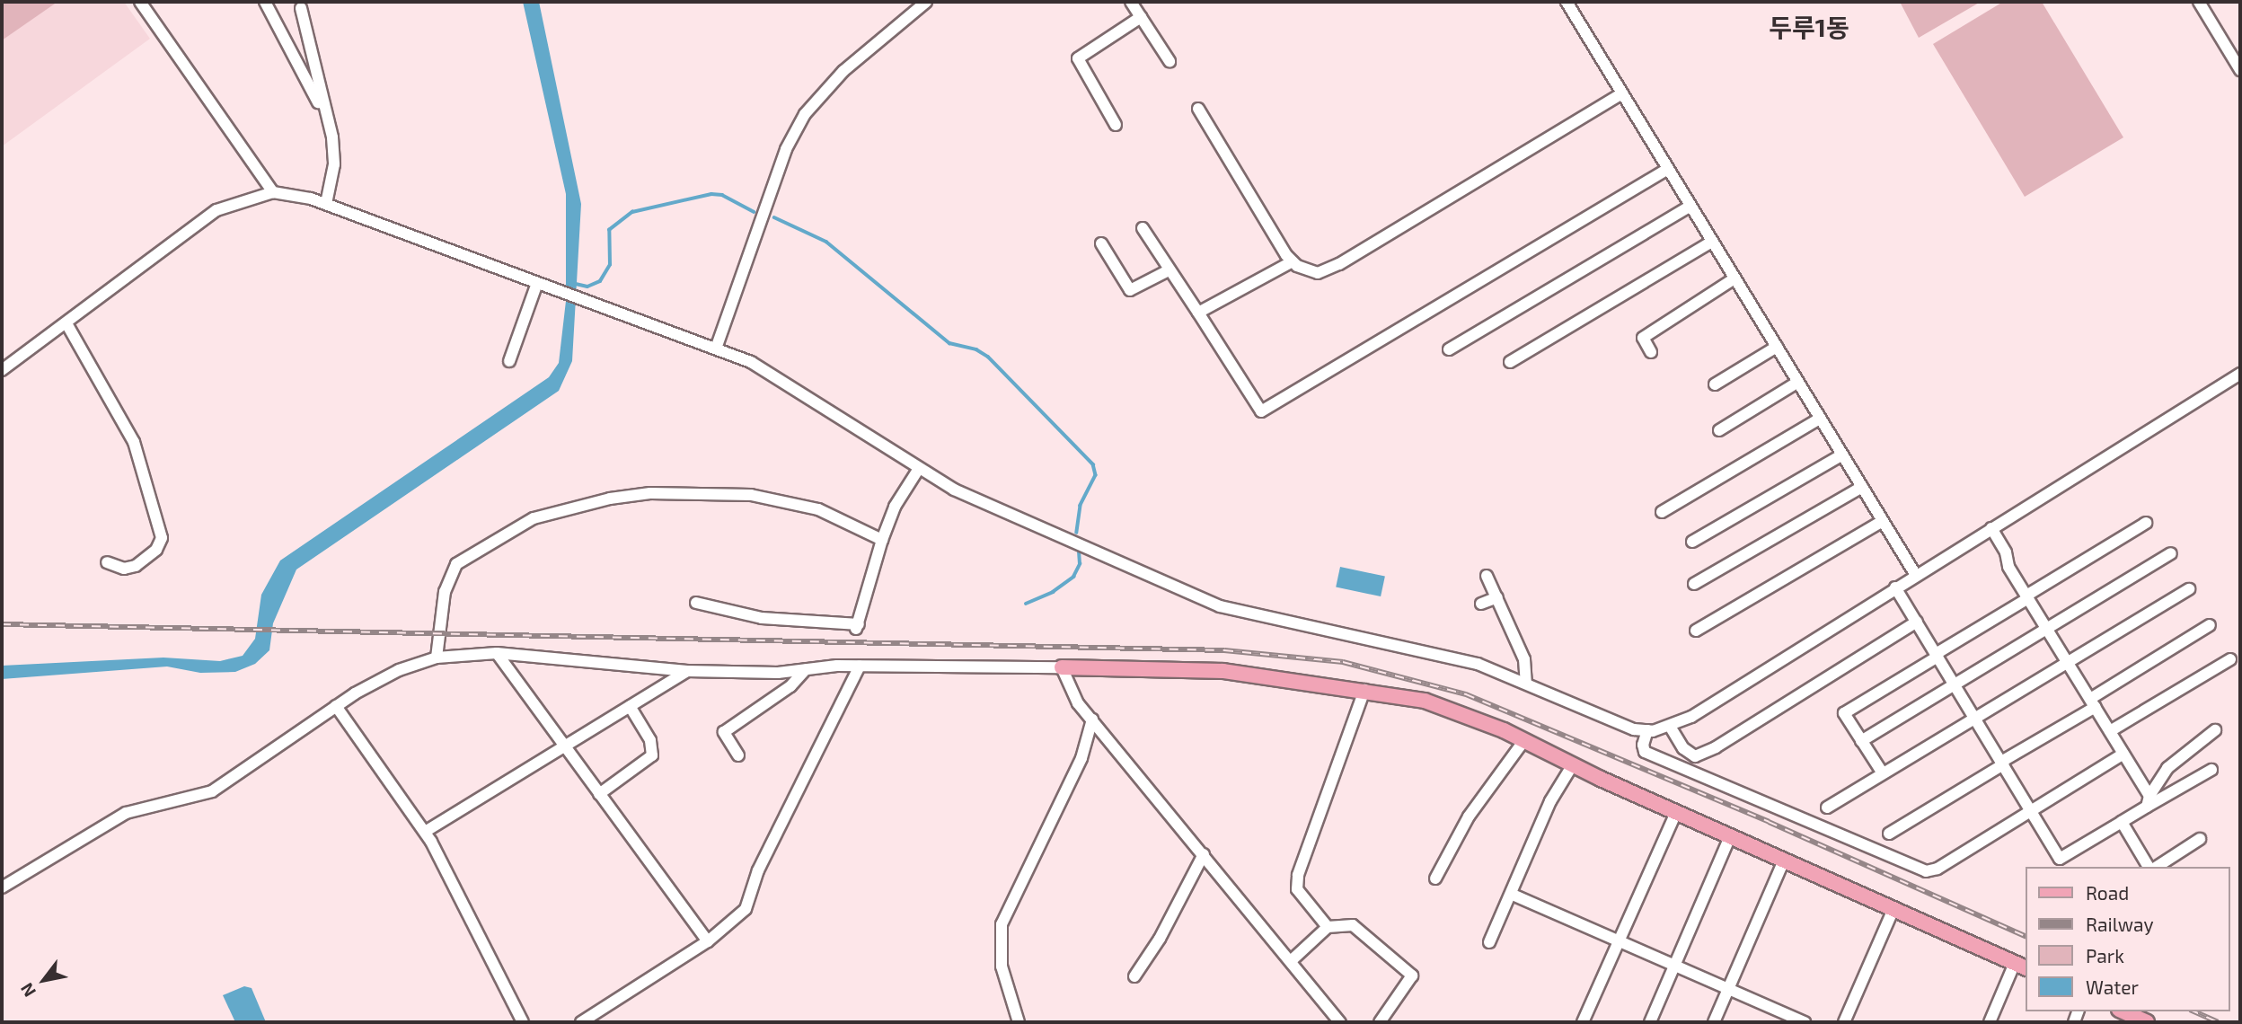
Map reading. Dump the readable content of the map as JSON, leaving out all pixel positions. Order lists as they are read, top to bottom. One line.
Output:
{"districts":["두루1동"],"legend":["Road","Railway","Park","Water"],"north":"bottom left"}
